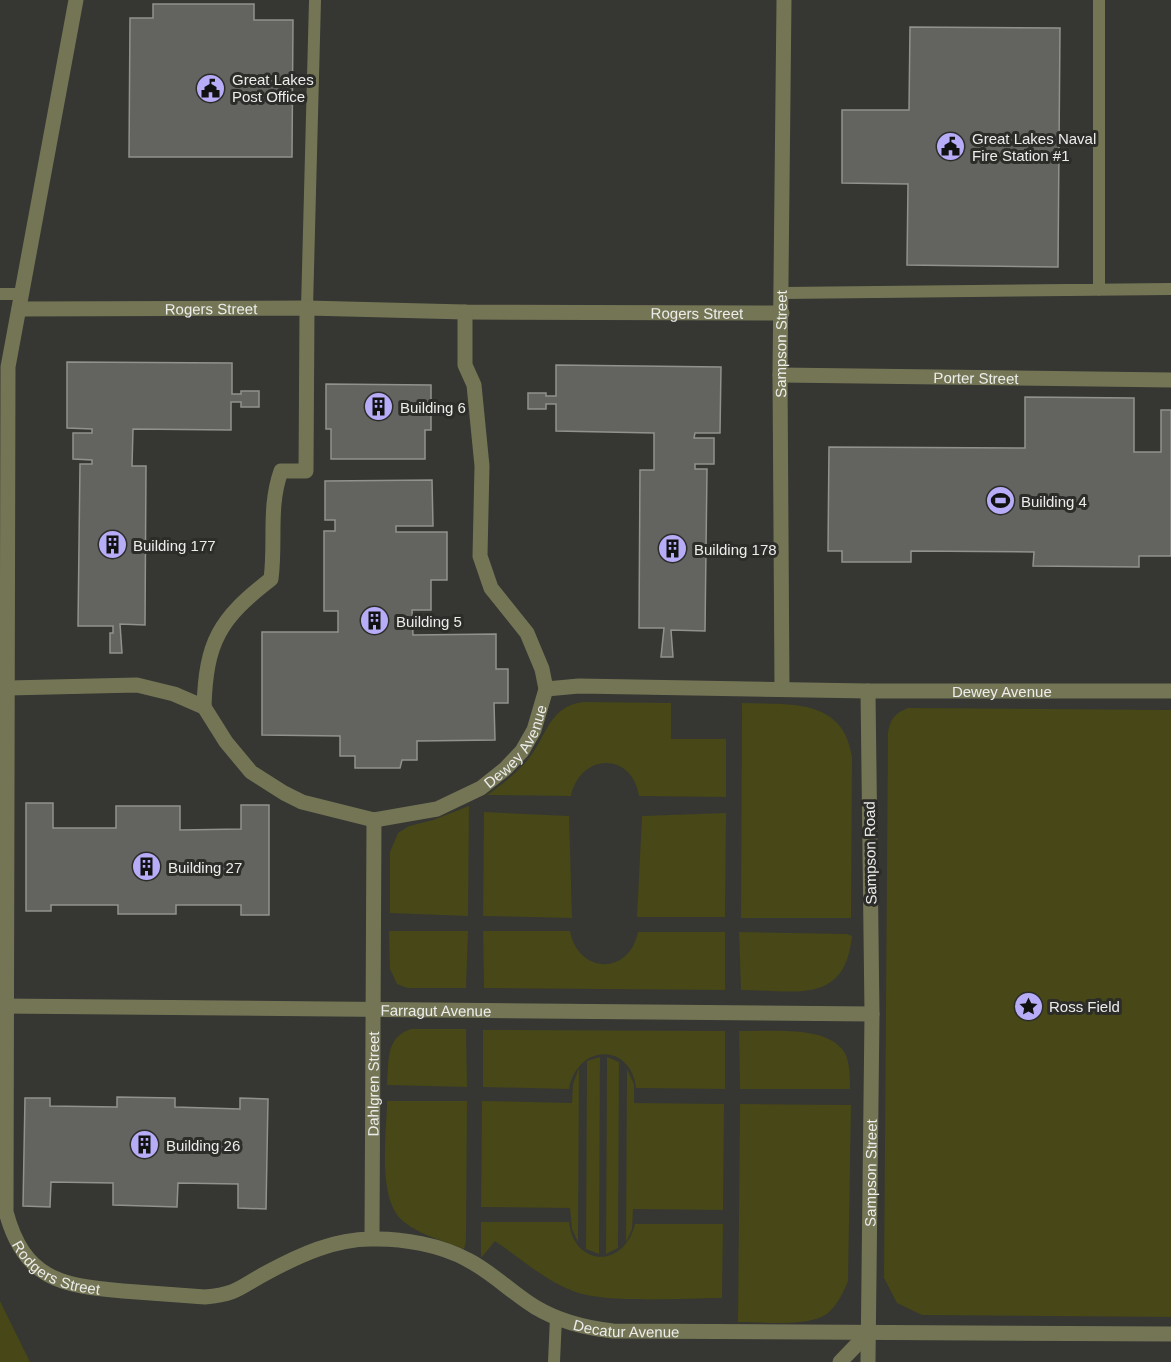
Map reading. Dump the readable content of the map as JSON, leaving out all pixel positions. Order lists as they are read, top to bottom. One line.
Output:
{"streets":{"street":["Rogers Street","Sampson Street","Porter Street","Dewey Avenue","Sampson Road","Farragut Avenue","Dahlgren Street","Rodgers Street","Decatur Avenue"]},"crossings":[["Rogers Street","Sampson Street"],["Sampson Street","Porter Street"],["Sampson Street","Dewey Avenue"],["Sampson Street","Sampson Road"],["Sampson Street","Farragut Avenue"],["Sampson Street","Decatur Avenue"],["Dewey Avenue","Sampson Road"],["Dewey Avenue","Dahlgren Street"],["Sampson Road","Farragut Avenue"],["Farragut Avenue","Dahlgren Street"],["Farragut Avenue","Rodgers Street"],["Dahlgren Street","Decatur Avenue"],["Rodgers Street","Decatur Avenue"]],"places":{"public building":["Great Lakes Post Office","Great Lakes Naval Fire Station #1"],"building":["Building 6","Building 177","Building 178","Building 5","Building 27","Building 26"],"sports":["Building 4"],"place":["Ross Field"]}}
